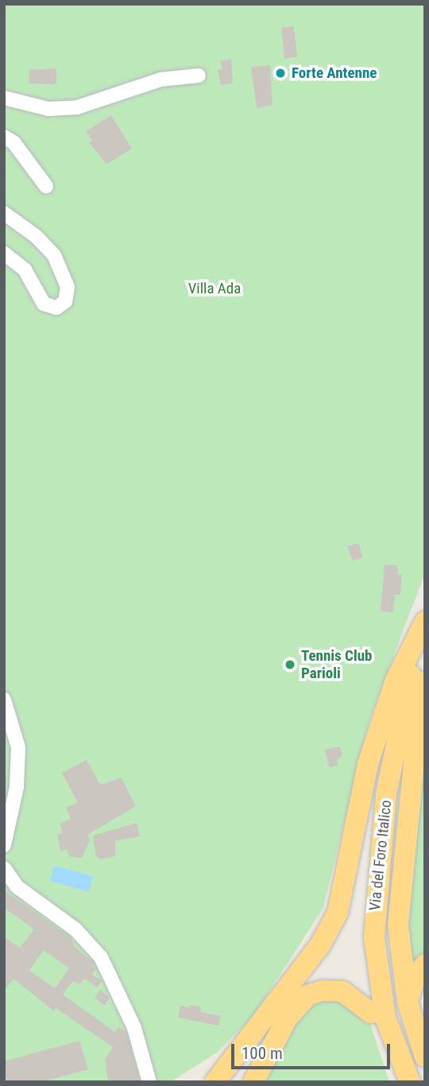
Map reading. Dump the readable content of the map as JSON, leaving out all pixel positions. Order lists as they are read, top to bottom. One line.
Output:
{"streets":{"highway":["Via del Foro Italico"]},"parks":["Villa Ada"],"places":["Forte Antenne","Tennis Club Parioli"],"scale_bar":"100 m"}
